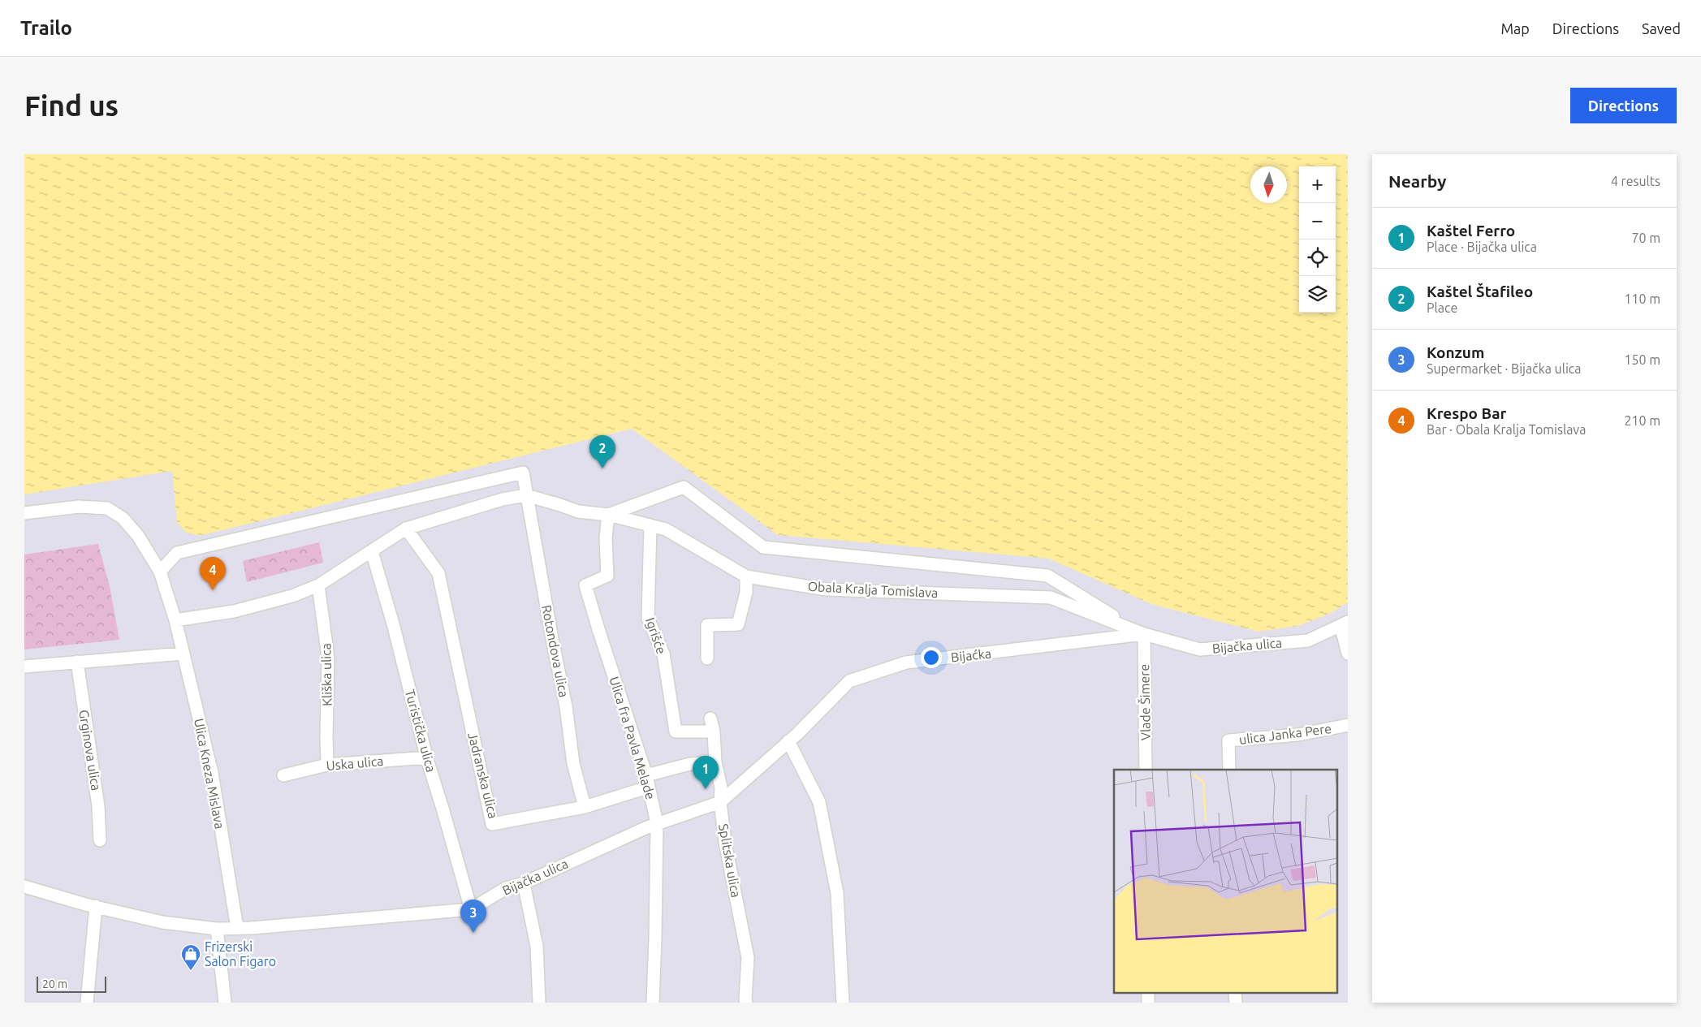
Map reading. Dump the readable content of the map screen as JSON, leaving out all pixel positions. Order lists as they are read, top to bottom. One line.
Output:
{"streets":{"street":["Obala Kralja Tomislava","Igrišće","Bijačka ulica","Rotondova ulica","Bijaćka","Kliška ulica","Vlade Šimere","Turistička ulica","ulica Janka Pere","Ulica fra Pavla Melade","Grginova ulica","Uska ulica","Ulica Kneza Mislava","Jadranska ulica","Splitska ulica"]},"crossings":[["Obala Kralja Tomislava","Igrišće"],["Obala Kralja Tomislava","Bijačka ulica"],["Obala Kralja Tomislava","Rotondova ulica"],["Obala Kralja Tomislava","Bijaćka"],["Obala Kralja Tomislava","Kliška ulica"],["Obala Kralja Tomislava","Vlade Šimere"],["Obala Kralja Tomislava","Turistička ulica"],["Obala Kralja Tomislava","Ulica fra Pavla Melade"],["Obala Kralja Tomislava","Ulica Kneza Mislava"],["Obala Kralja Tomislava","Jadranska ulica"],["Igrišće","Splitska ulica"],["Bijačka ulica","Bijaćka"],["Bijačka ulica","Vlade Šimere"],["Bijačka ulica","Turistička ulica"],["Bijačka ulica","Ulica fra Pavla Melade"],["Bijačka ulica","Ulica Kneza Mislava"],["Bijačka ulica","Splitska ulica"],["Rotondova ulica","Jadranska ulica"],["Bijaćka","Vlade Šimere"],["Kliška ulica","Uska ulica"],["Turistička ulica","Uska ulica"],["Ulica fra Pavla Melade","Jadranska ulica"]],"places":{"shop":["Frizerski Salon Figaro"]},"scale_bar":"20 m","north":"bottom","page":{"header":"Trailo","nav":["Map","Directions","Saved"],"buttons":"Directions","title":"Find us","heading":["Nearby","4 results"],"map_buttons":["+","−"],"list":[{"mark":"1","name":"Kaštel Ferro","note":"Place · Bijačka ulica","value":"70 m"},{"mark":"2","name":"Kaštel Štafileo","note":"Place","value":"110 m"},{"mark":"3","name":"Konzum","note":"Supermarket · Bijačka ulica","value":"150 m"},{"mark":"4","name":"Krespo Bar","note":"Bar · Obala Kralja Tomislava","value":"210 m"}],"pins":["2","4","1","3"],"scale":"20 m"}}
